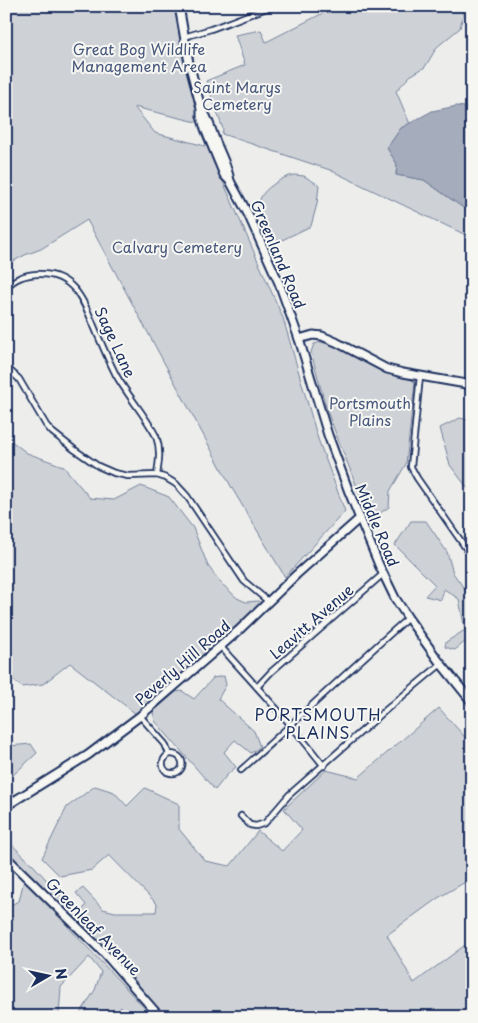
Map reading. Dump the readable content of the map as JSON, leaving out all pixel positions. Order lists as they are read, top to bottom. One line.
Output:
{"streets":{"street":["Greenland Road","Sage Lane","Middle Road","Leavitt Avenue","Peverly Hill Road","Greenleaf Avenue"]},"crossings":[["Greenland Road","Middle Road"],["Middle Road","Leavitt Avenue"],["Middle Road","Peverly Hill Road"]],"districts":["PORTSMOUTH PLAINS"],"parks":["Great Bog Wildlife Management Area","Saint Marys Cemetery","Calvary Cemetery","Portsmouth Plains"],"north":"right"}
